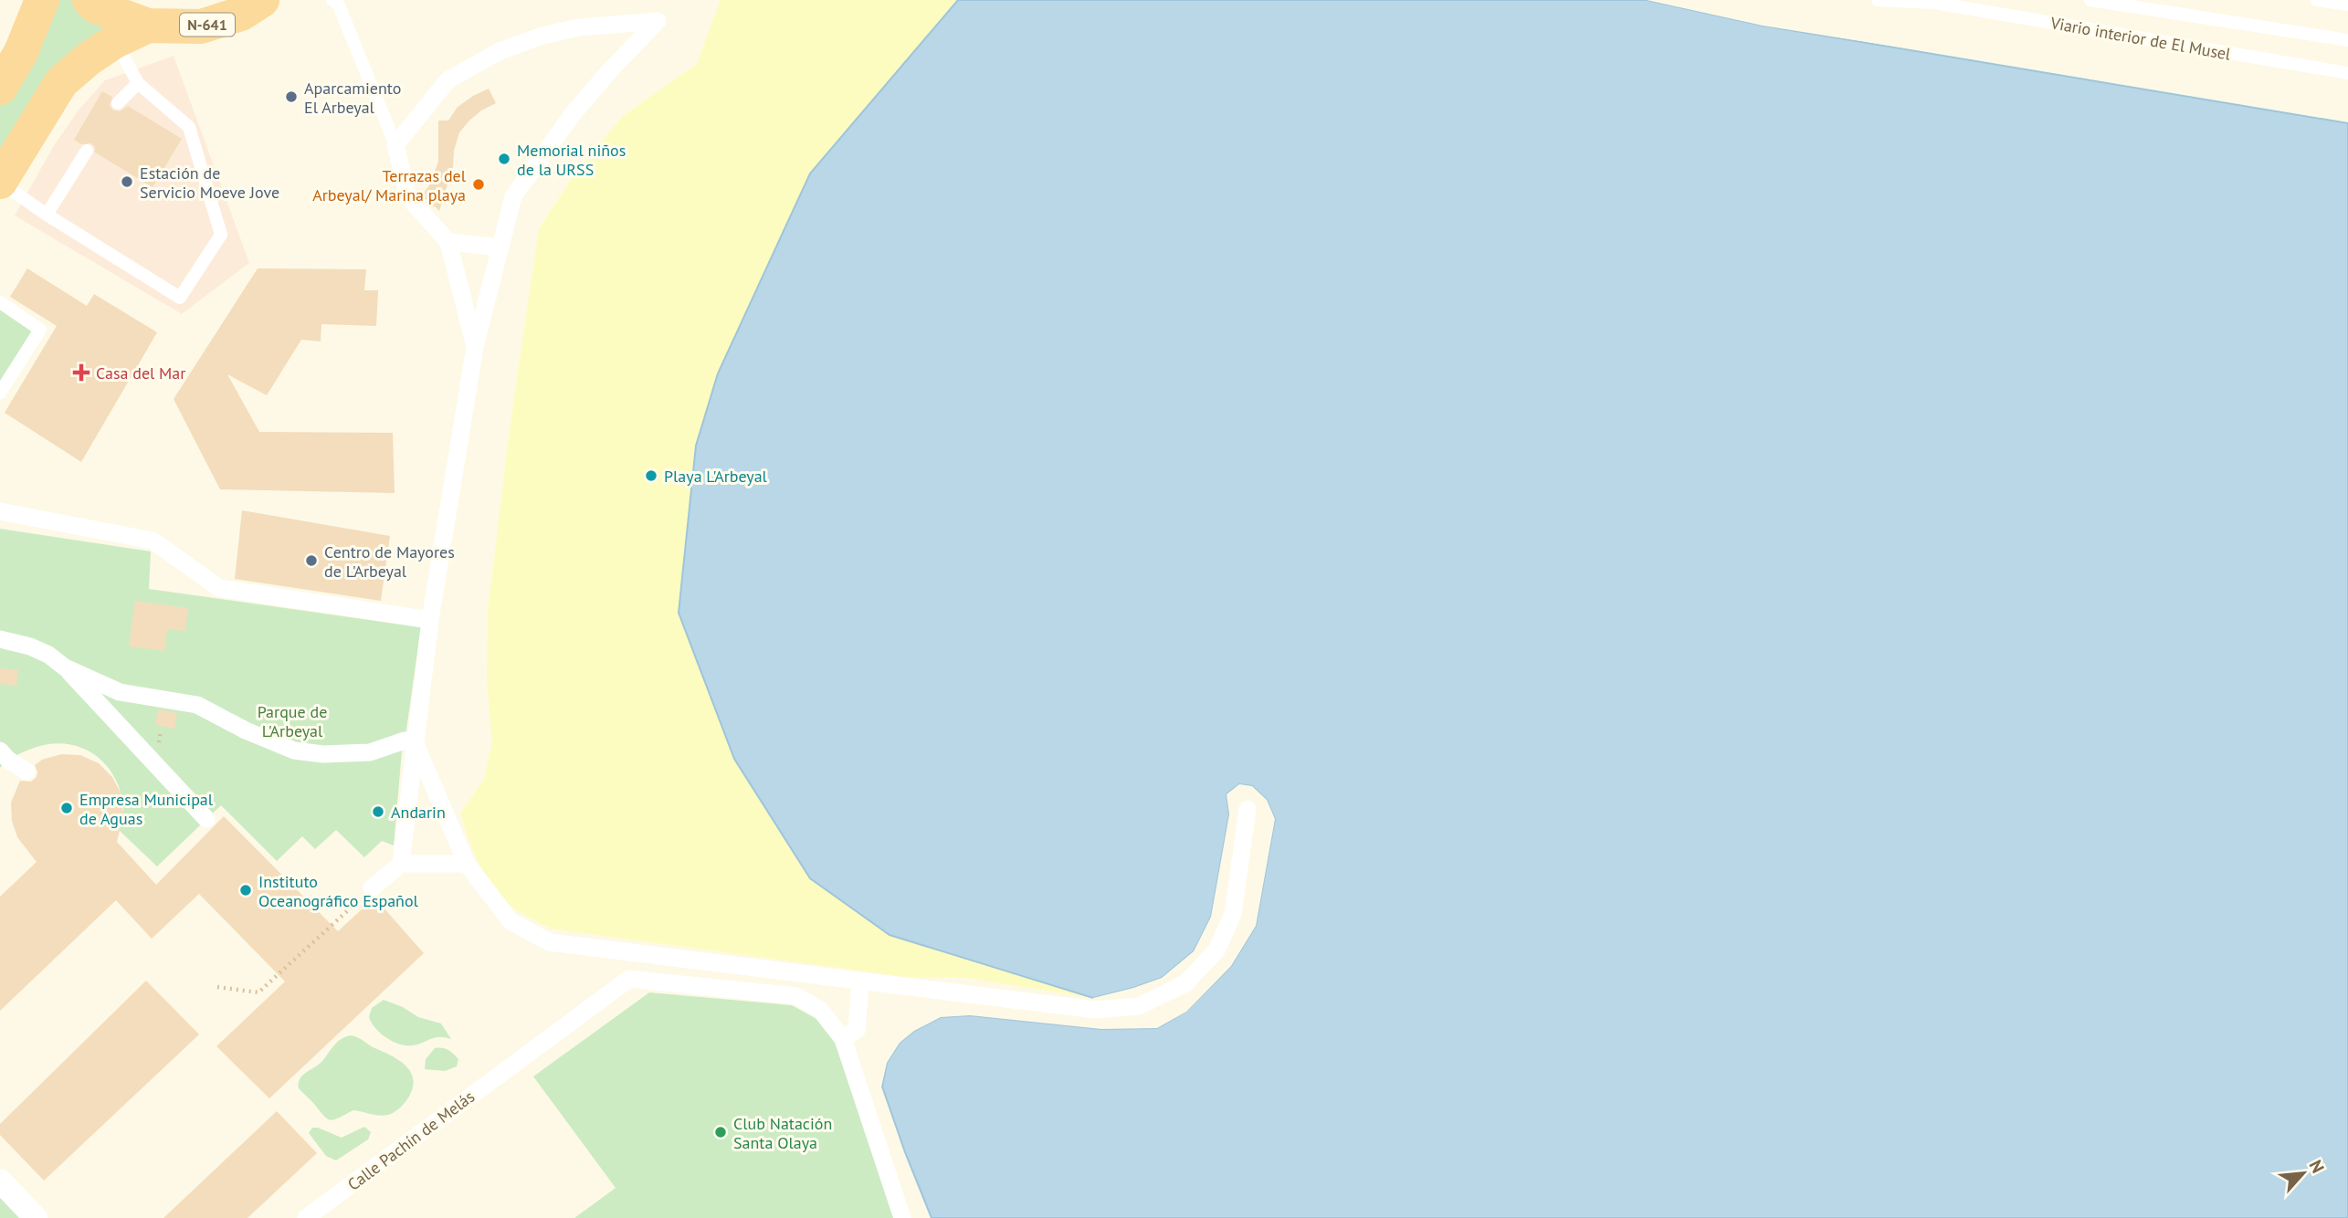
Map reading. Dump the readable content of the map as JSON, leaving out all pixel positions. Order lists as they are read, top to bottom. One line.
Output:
{"streets":{"highway":["N-641"],"street":["Calle Pachín de Melás"],"lane":["Viario interior de El Musel"]},"parks":["Parque de L'Arbeyal"],"places":{"other":["Aparcamiento El Arbeyal","Memorial niños de la URSS","Estación de Servicio Moeve Jove","Terrazas del Arbeyal/ Marina playa","Playa L'Arbeyal","Centro de Mayores de L'Arbeyal","Empresa Municipal de Aguas","Andarin","Instituto Oceanográfico Español","Club Natación Santa Olaya"],"health":["Casa del Mar"]},"north":"top right"}
